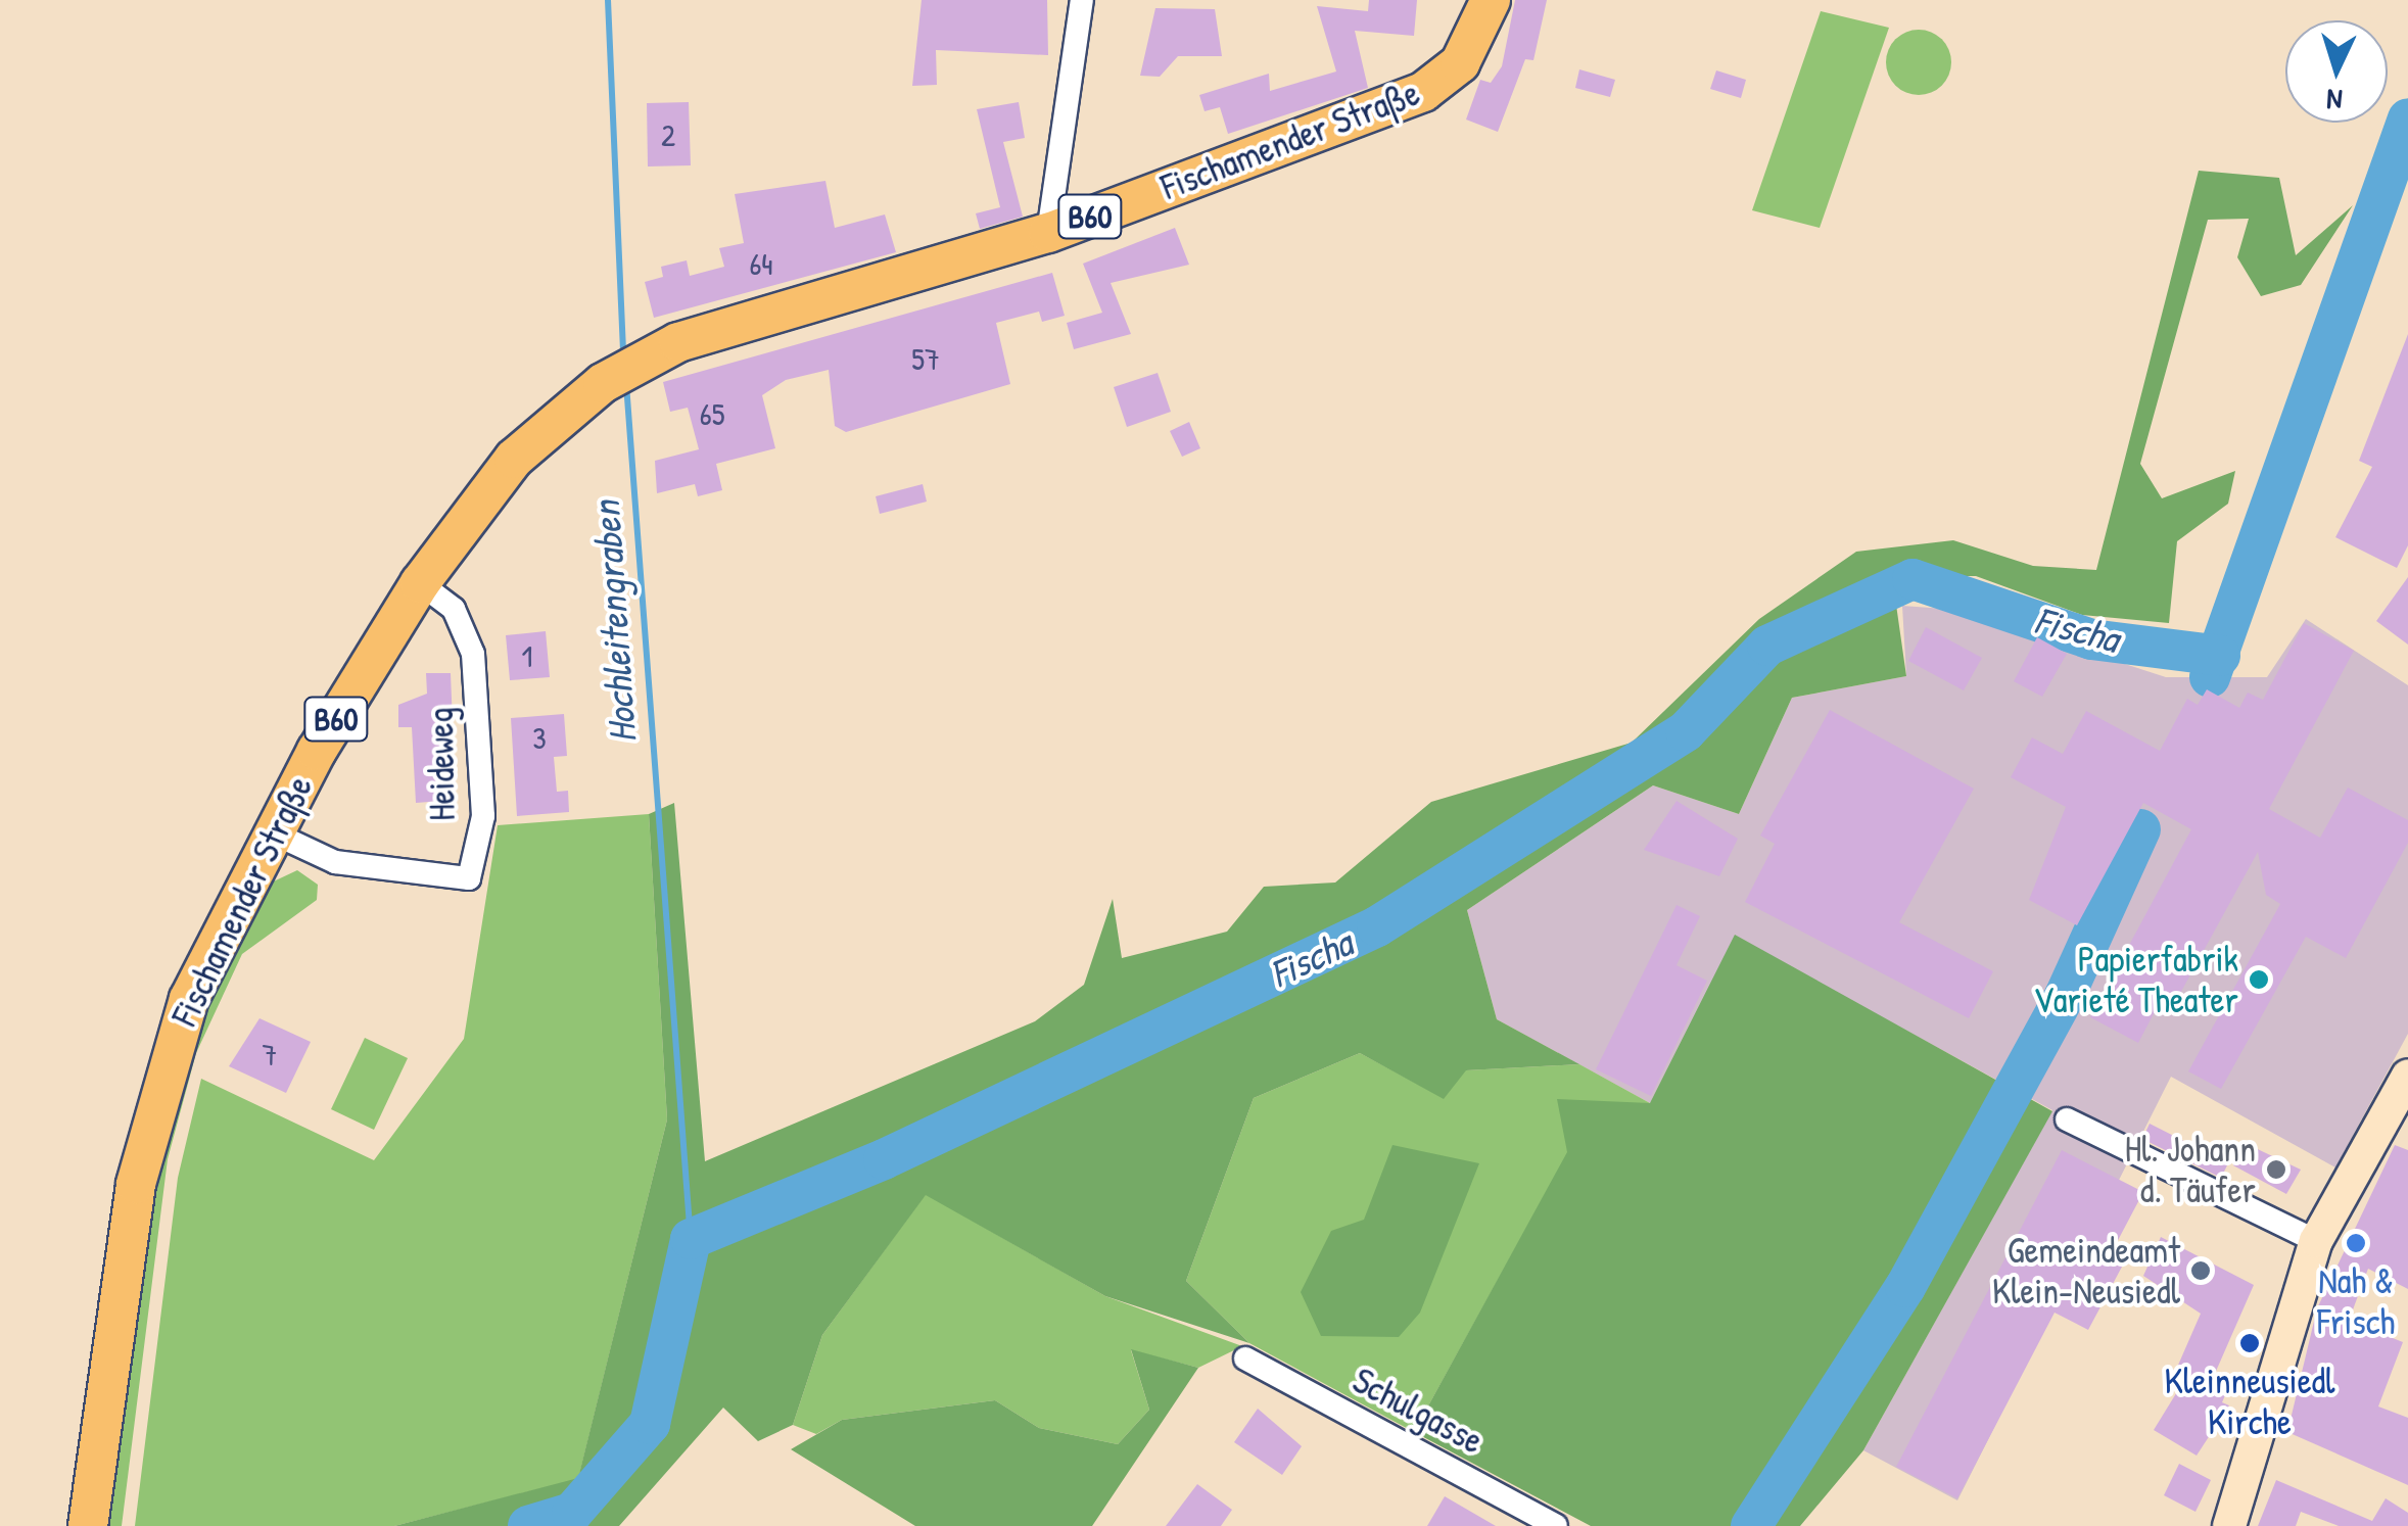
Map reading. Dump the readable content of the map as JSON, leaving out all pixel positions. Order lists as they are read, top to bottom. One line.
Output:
{"streets":{"main road":["Fischamender Straße","B60"],"street":["Heideweg","Schulgasse"]},"crossings":[["Fischamender Straße","Heideweg"]],"water":["Hochleitengraben","Fischa"],"places":["Papierfabrik Varieté Theater","Hl. Johann d. Täufer","Nah & Frisch","Gemeindeamt Klein-Neusiedl","Kleinneusiedl Kirche"],"house_numbers":["2","64","57","65","1","3","7"],"north":"bottom"}
